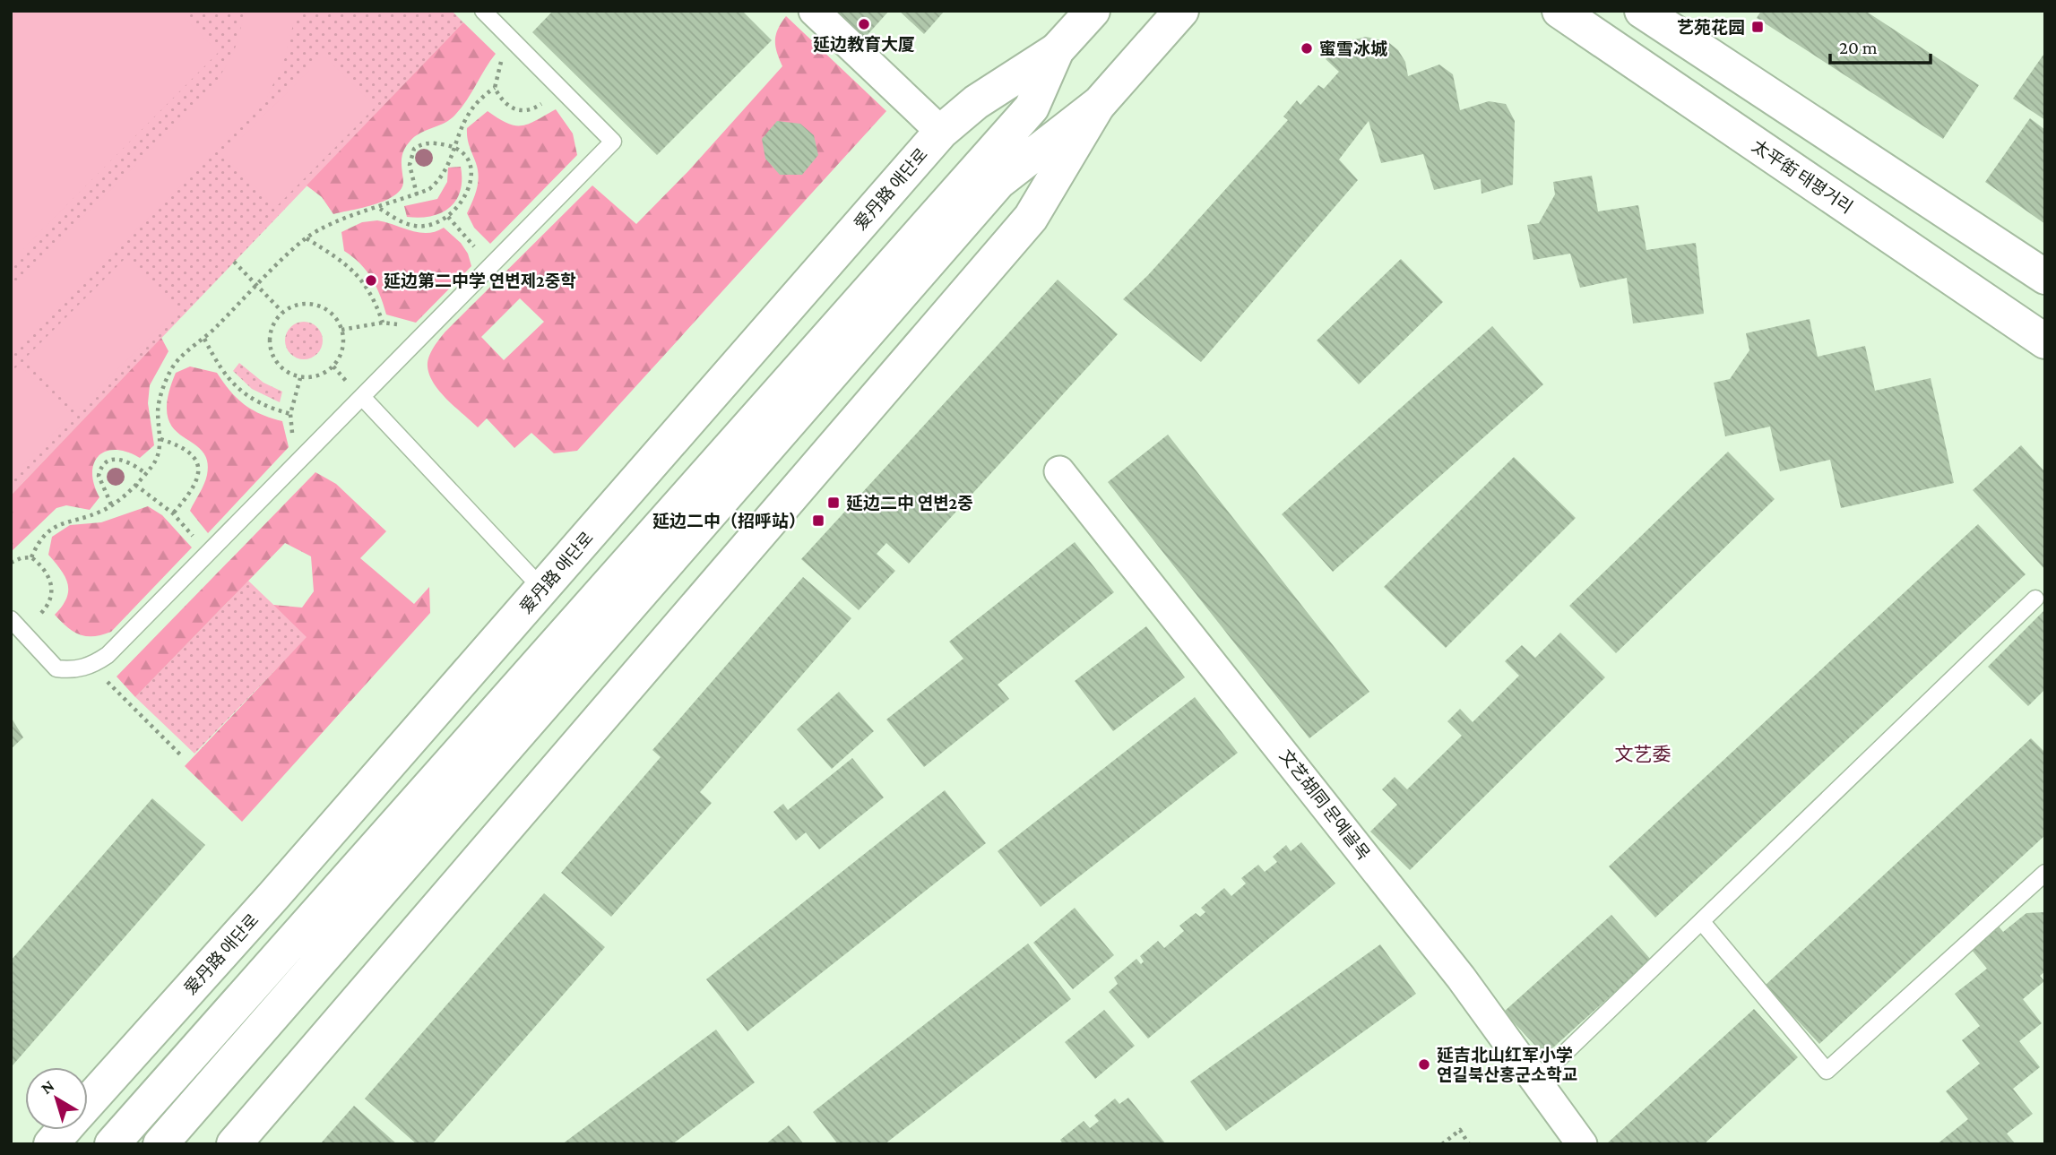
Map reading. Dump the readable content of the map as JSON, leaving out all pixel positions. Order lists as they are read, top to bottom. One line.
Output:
{"streets":{"main road":["太平街 태평거리","爱丹路 애단로"],"street":["文艺胡同 문예골목"]},"districts":["文艺委"],"places":{"other":["延边教育大厦","蜜雪冰城","延边第二中学 연변제2중학","延吉北山红军小学 연길북산홍군소학교"],"transit":["艺苑花园","延边二中 연변2중","延边二中（招呼站）"]},"scale_bar":"20 m","north":"top left"}
